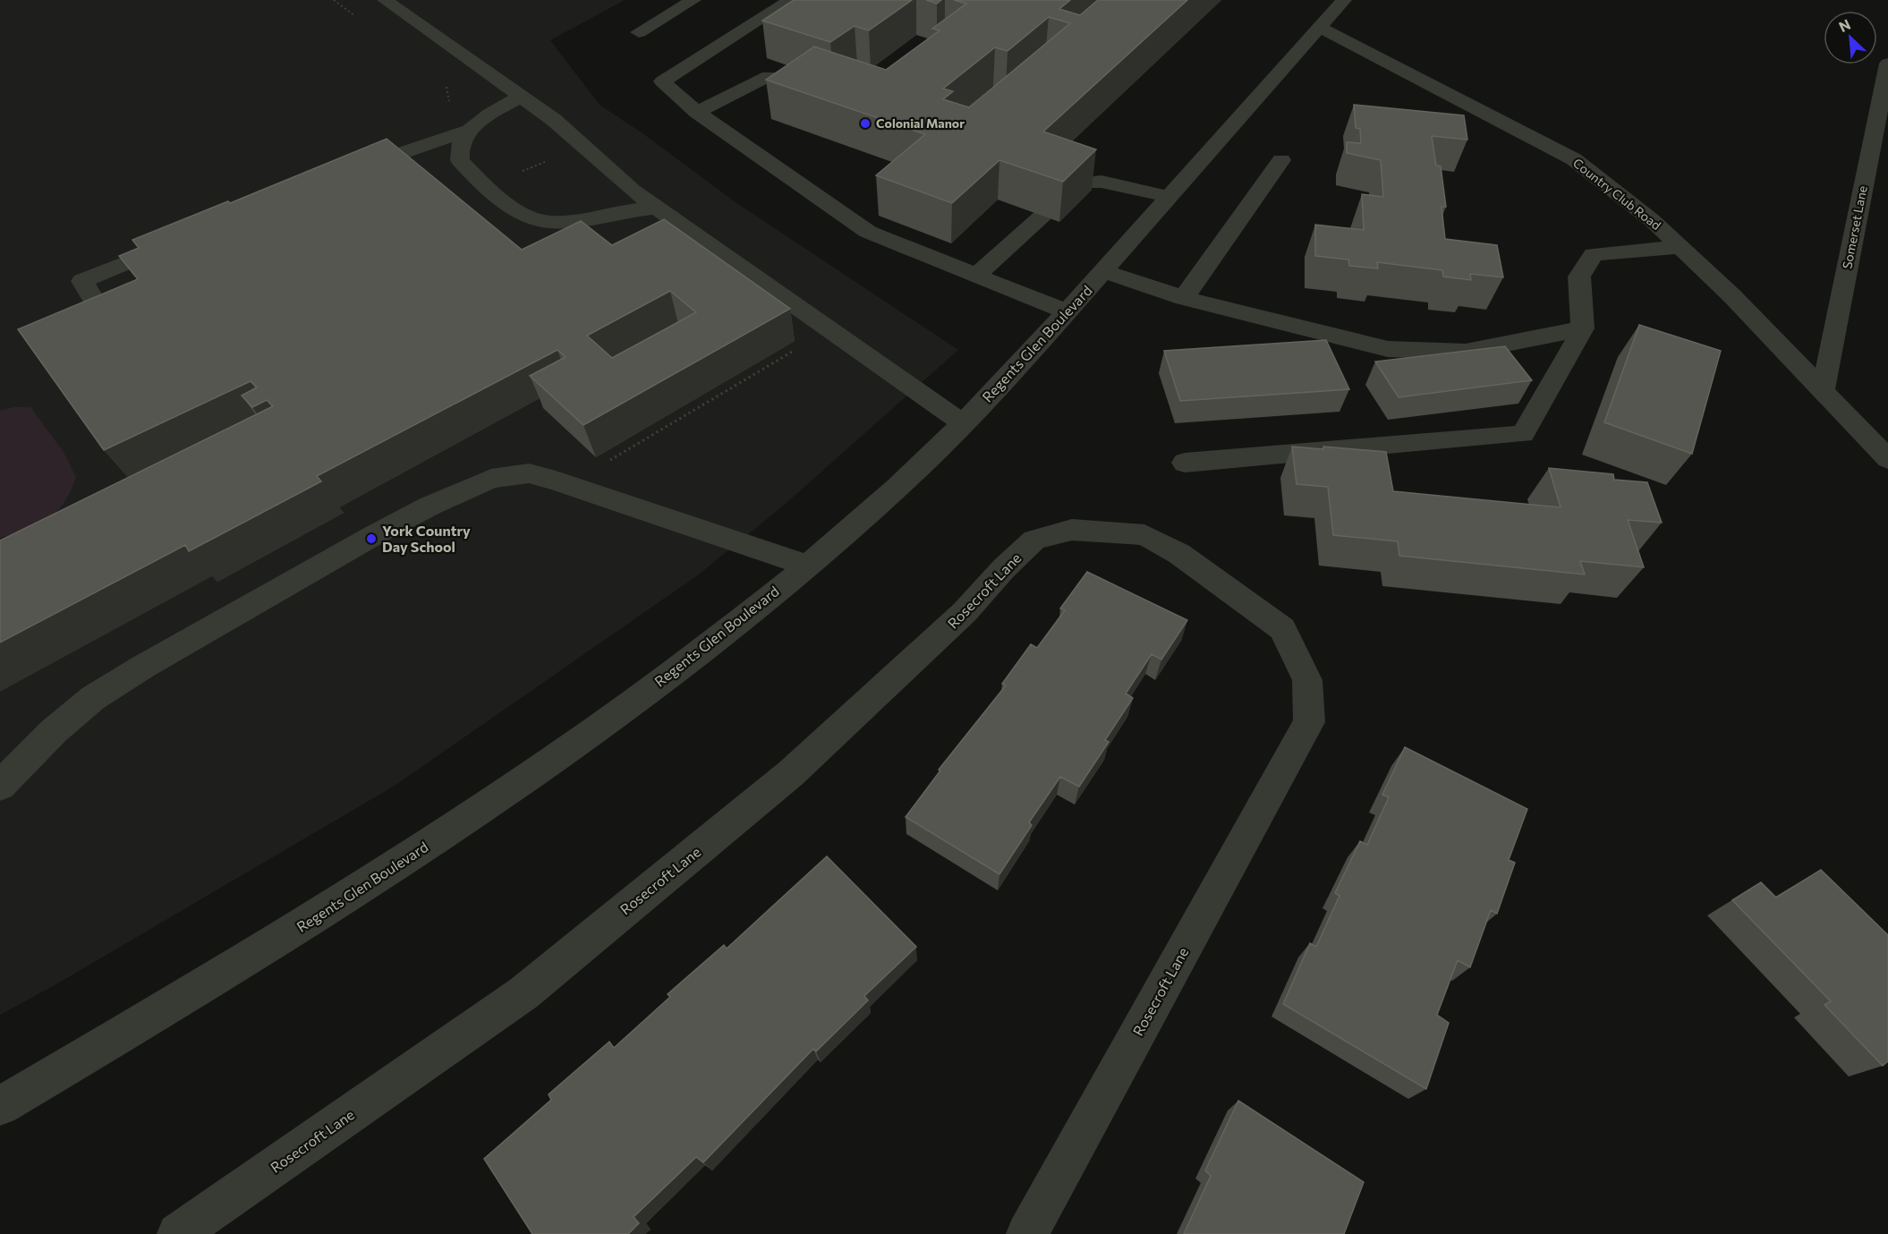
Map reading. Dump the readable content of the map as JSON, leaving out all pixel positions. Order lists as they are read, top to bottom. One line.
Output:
{"streets":{"street":["Country Club Road","Somerset Lane","Regents Glen Boulevard","Rosecroft Lane"]},"crossings":[["Country Club Road","Somerset Lane"],["Country Club Road","Regents Glen Boulevard"]],"places":["Colonial Manor","York Country Day School"],"north":"top left"}
